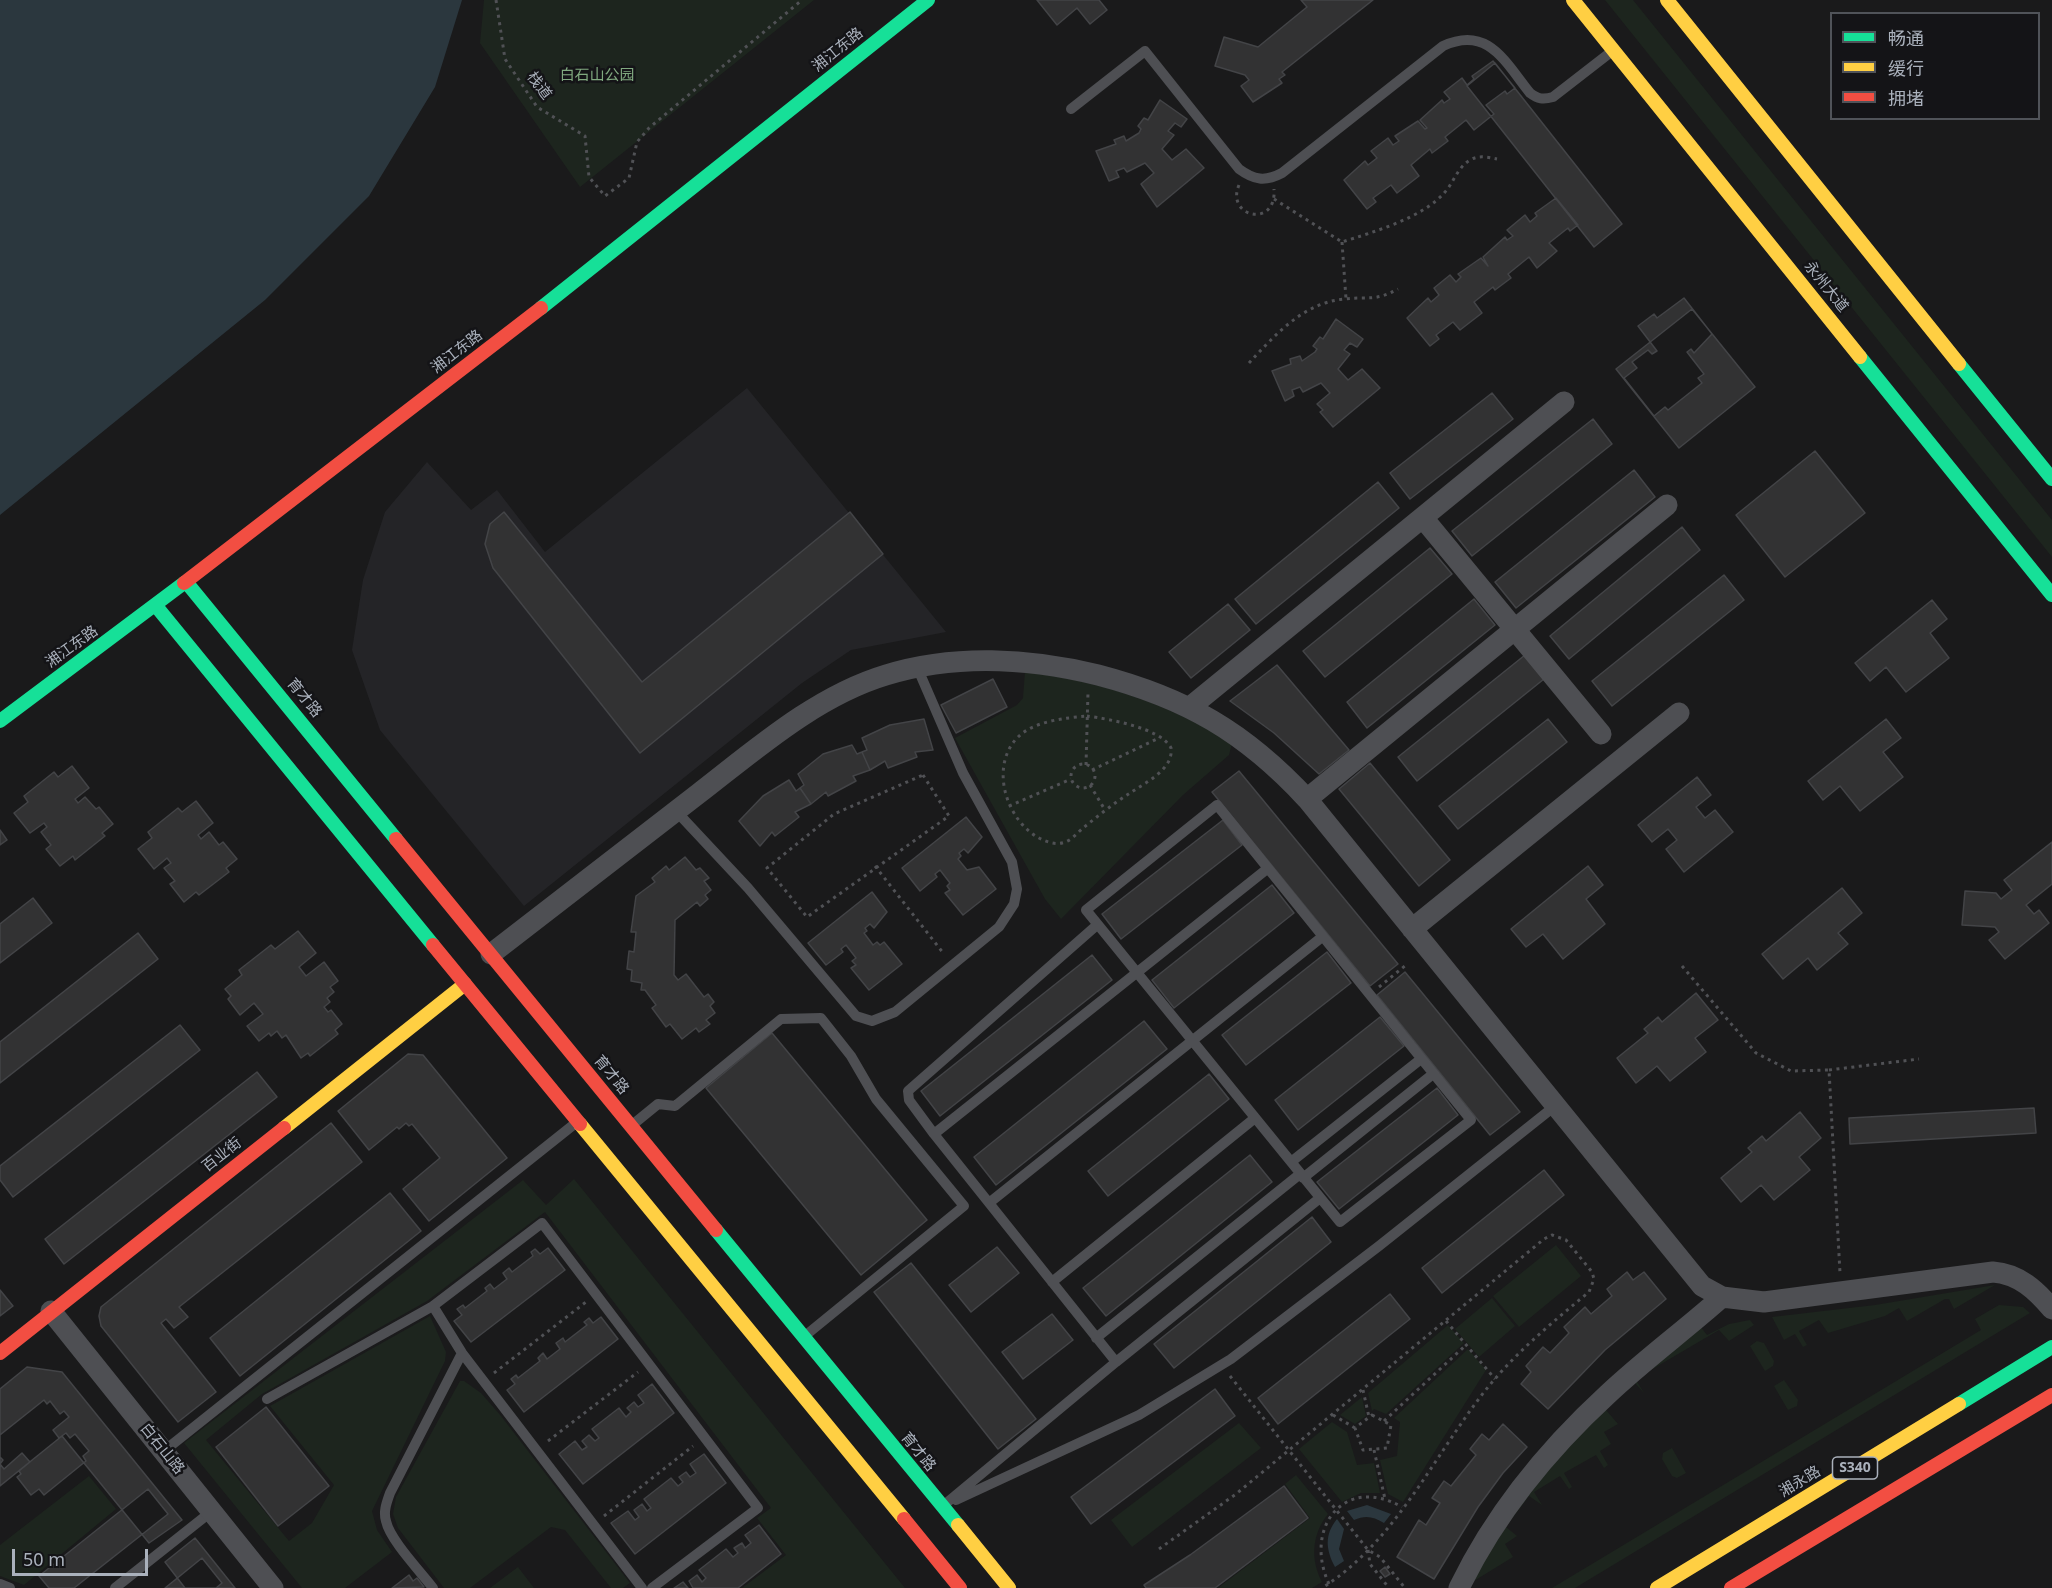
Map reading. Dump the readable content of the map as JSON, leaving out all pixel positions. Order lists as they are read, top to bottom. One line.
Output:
{"streets":{"main road":["湘江东路","永州大道","育才路","百业街","S340","湘永路"],"street":["白石山路"],"path":["栈道"]},"crossings":[["湘江东路","育才路"],["百业街","白石山路"]],"parks":["白石山公园"],"legend":["畅通","缓行","拥堵"],"scale_bar":"50 m"}
